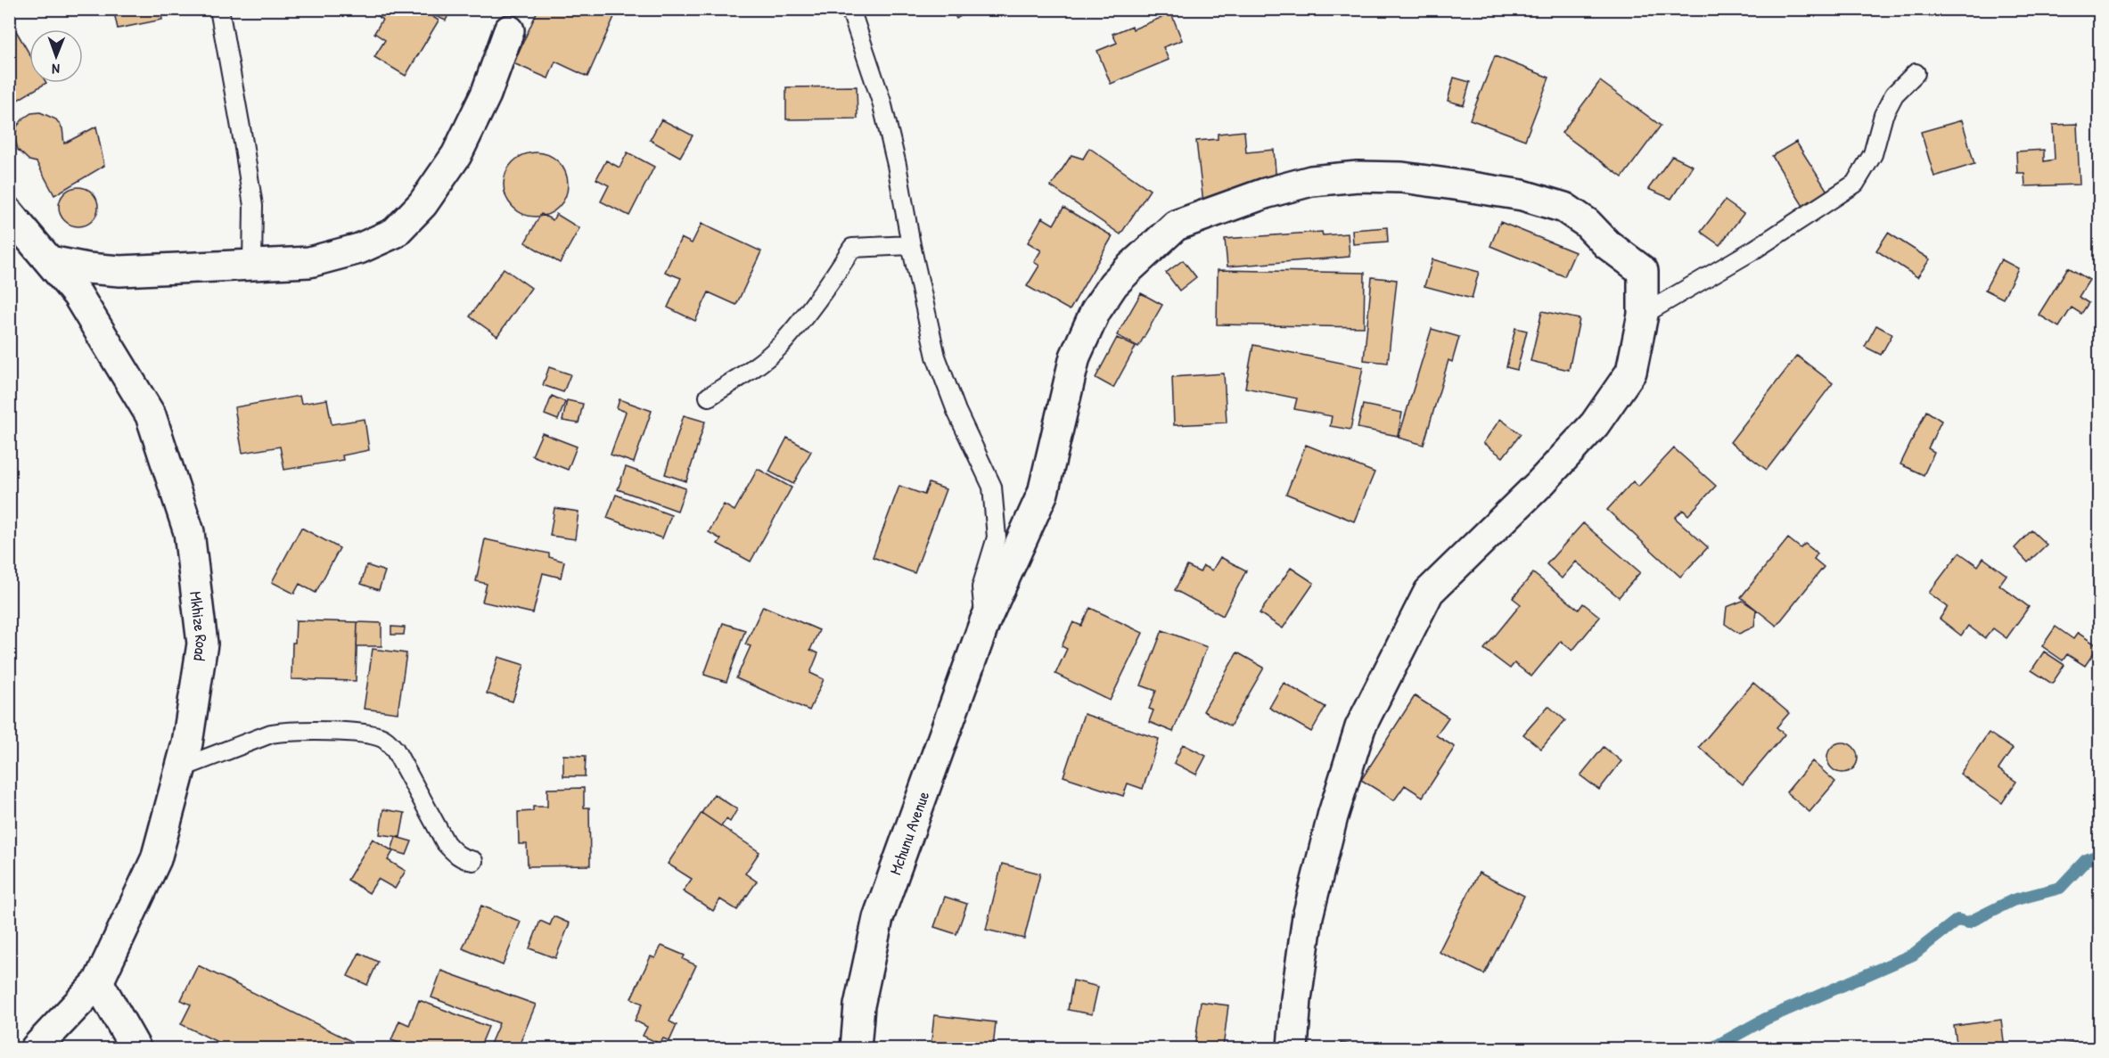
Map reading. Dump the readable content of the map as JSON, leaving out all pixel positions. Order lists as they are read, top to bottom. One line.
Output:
{"streets":{"street":["Mkhize Road","Mchunu Avenue"]},"north":"bottom"}
